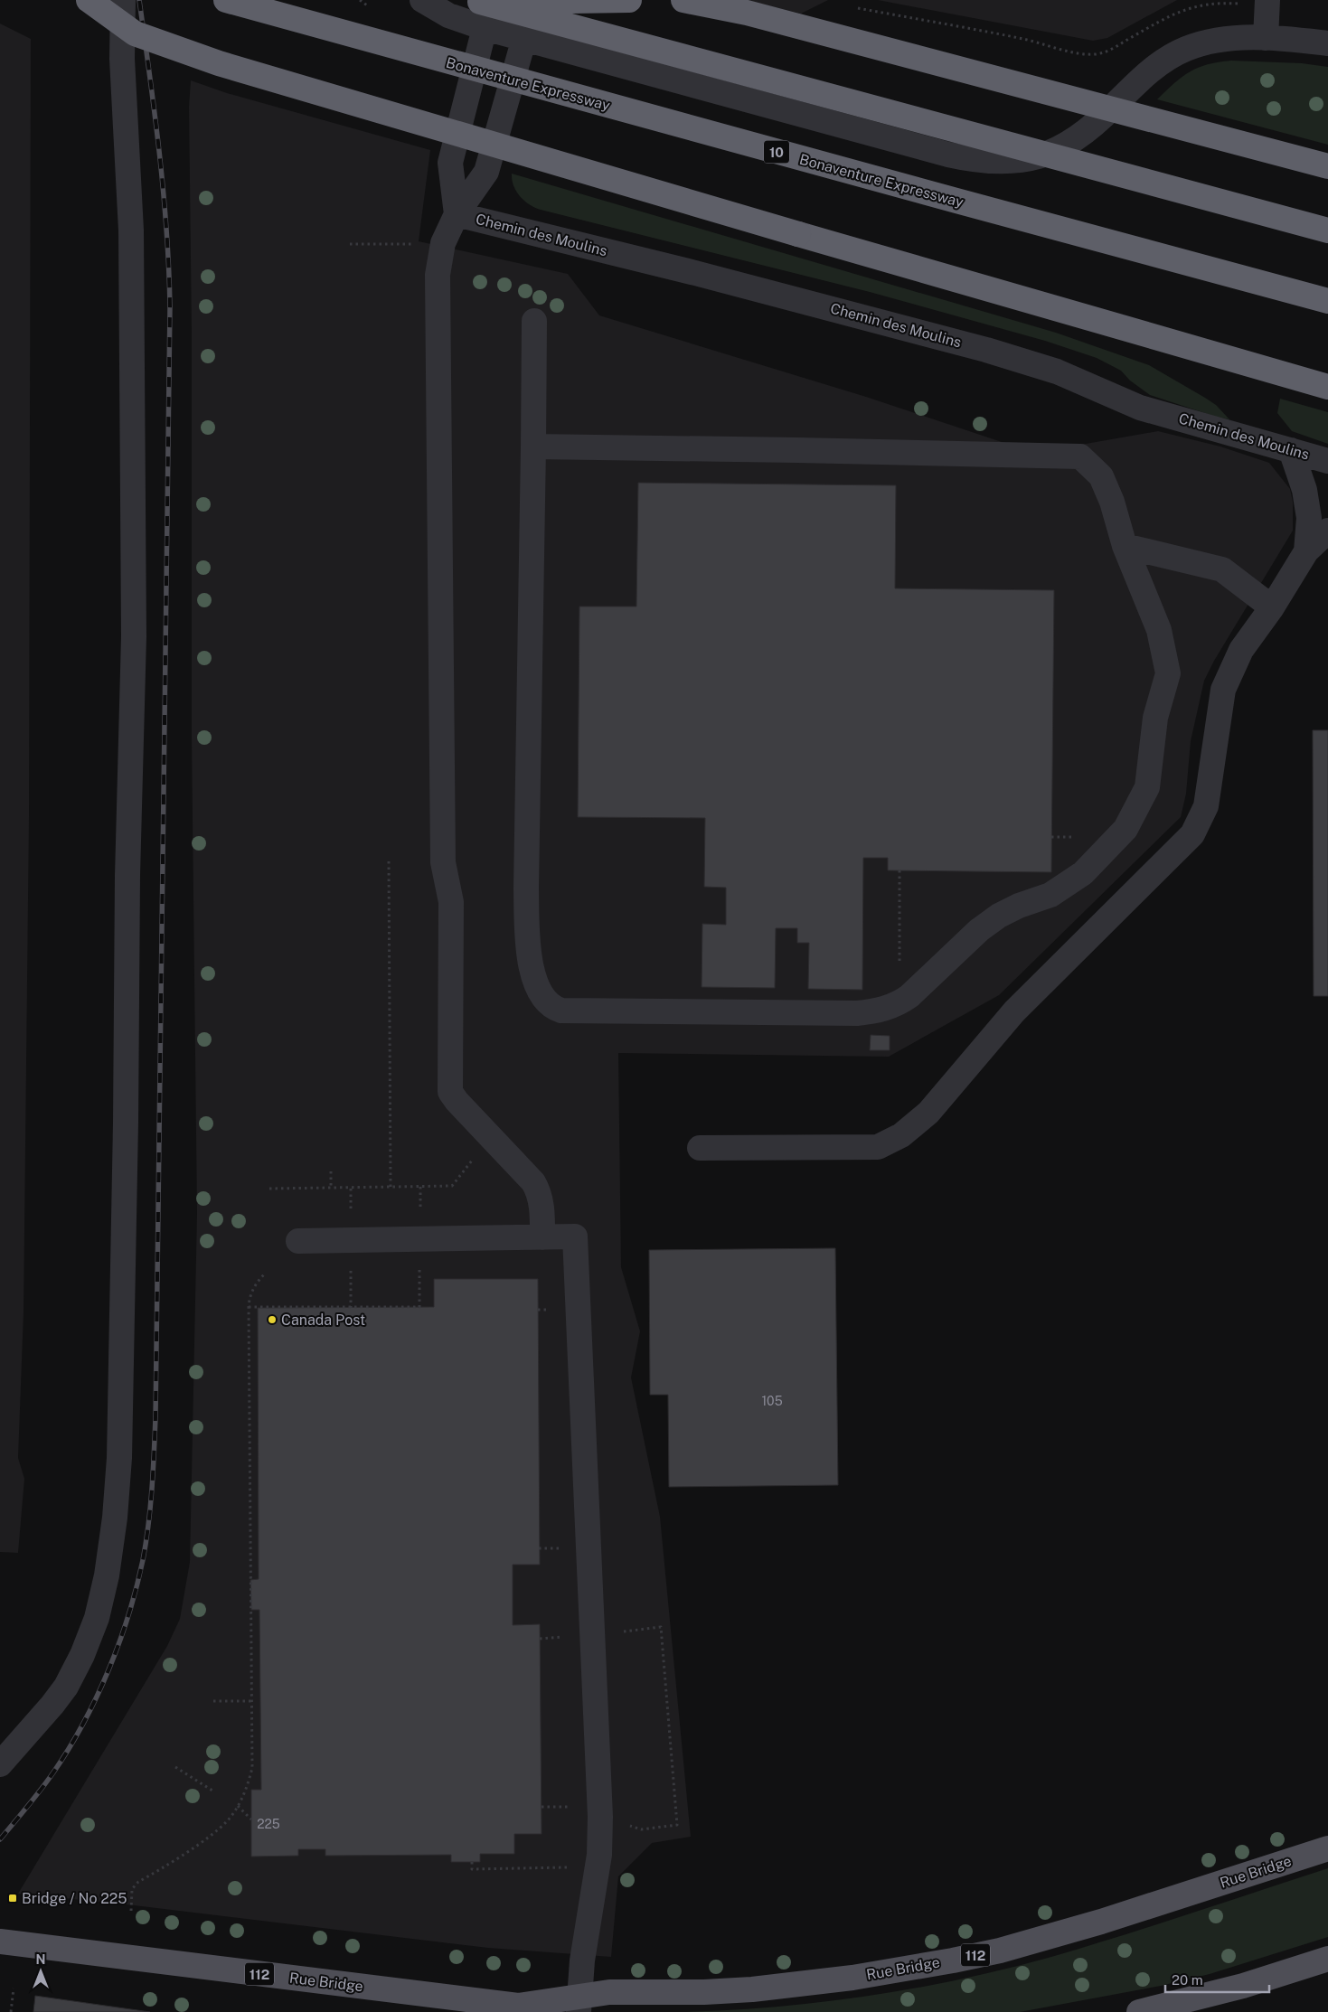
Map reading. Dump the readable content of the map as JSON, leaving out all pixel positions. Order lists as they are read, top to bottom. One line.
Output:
{"streets":{"highway":["Bonaventure Expressway","10"],"main road":["Rue Bridge","112"],"street":["Chemin des Moulins"]},"places":{"other":["Canada Post"],"transit":["Bridge / No 225"]},"house_numbers":["105","225"],"scale_bar":"20 m","north":"top"}
